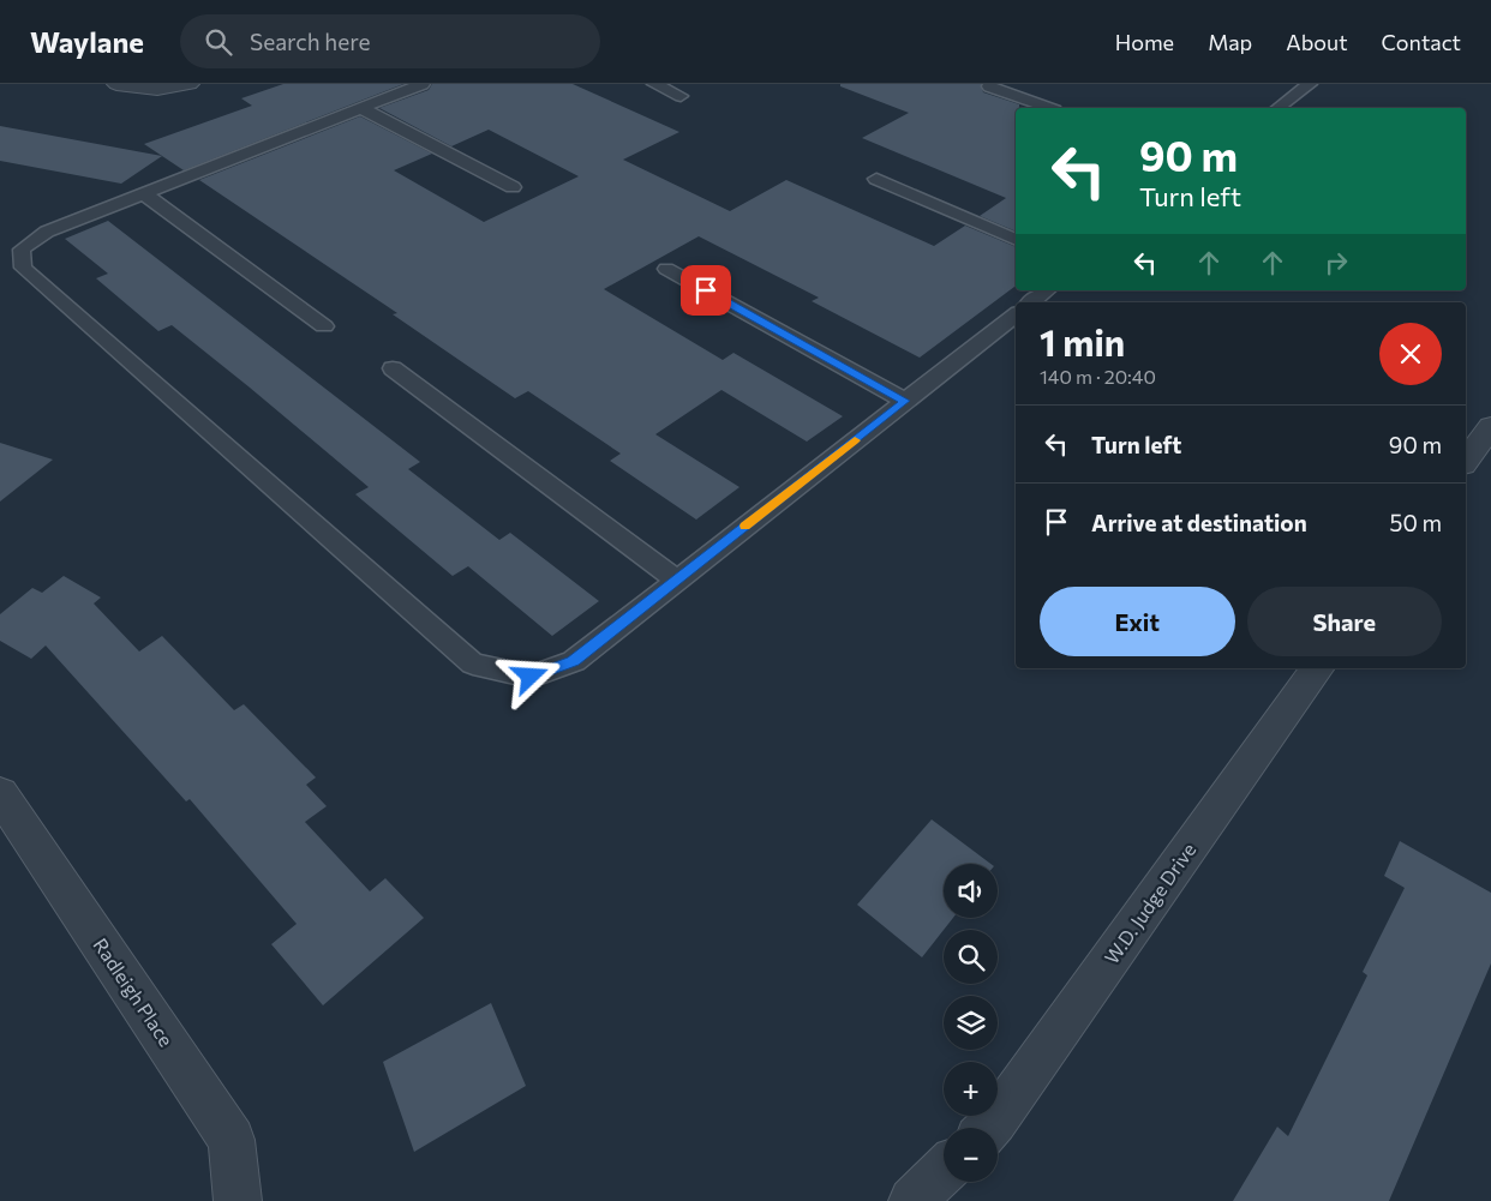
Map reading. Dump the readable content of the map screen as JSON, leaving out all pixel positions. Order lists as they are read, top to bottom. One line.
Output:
{"streets":{"street":["W.D. Judge Drive","Radleigh Place"]},"page":{"header":"Waylane","search":"Search here","nav":["Home","Map","About","Contact"],"turn":["90 m","Turn left"],"heading":["1 min","140 m · 20:40"],"list":[{"name":"Turn left","value":"90 m"},{"name":"Arrive at destination","value":"50 m"}],"buttons":["Exit","Share"],"map_buttons":["+","−"]}}
